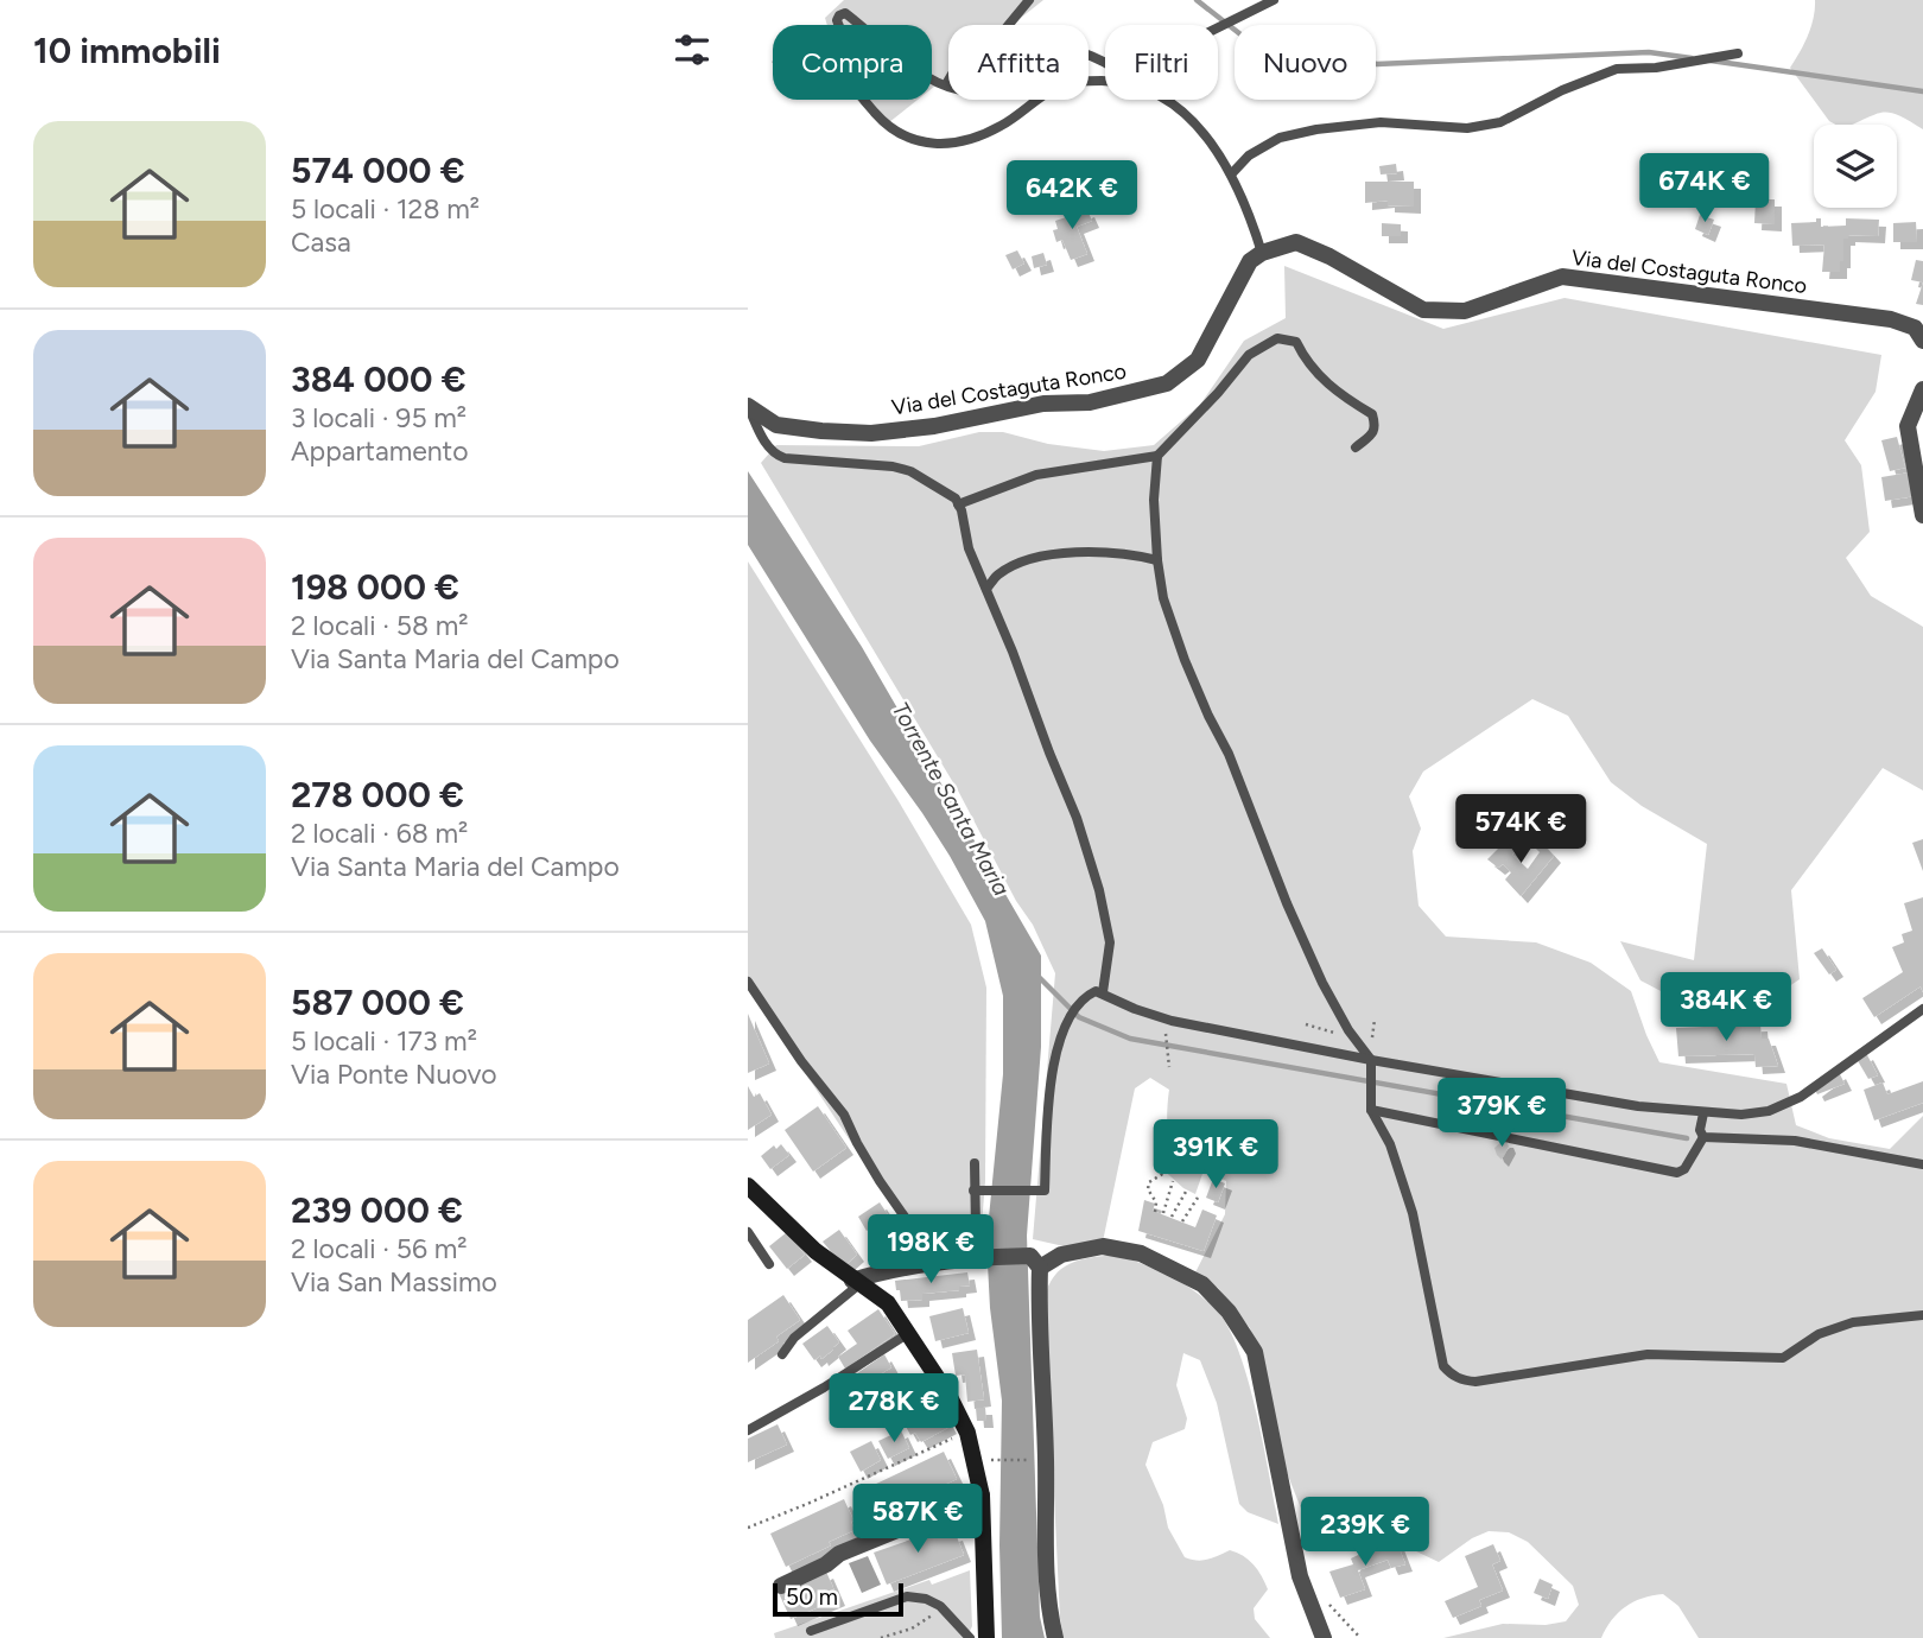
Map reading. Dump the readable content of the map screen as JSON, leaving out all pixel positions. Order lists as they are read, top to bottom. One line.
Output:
{"streets":{"street":["Via del Costaguta Ronco"]},"water":["Torrente Santa Maria"],"scale_bar":"50 m","page":{"heading":"10 immobili","chip":["Compra","Affitta","Filtri","Nuovo"],"list":[{"name":"574 000 €","note":"5 locali · 128 m² · Casa"},{"name":"384 000 €","note":"3 locali · 95 m² · Appartamento"},{"name":"198 000 €","note":"2 locali · 58 m² · Via Santa Maria del Campo"},{"name":"278 000 €","note":"2 locali · 68 m² · Via Santa Maria del Campo"},{"name":"587 000 €","note":"5 locali · 173 m² · Via Ponte Nuovo"},{"name":"239 000 €","note":"2 locali · 56 m² · Via San Massimo"}],"price":["674K €","642K €","574K €","384K €","379K €","391K €","198K €","278K €","587K €","239K €"],"scale":"50 m"}}
